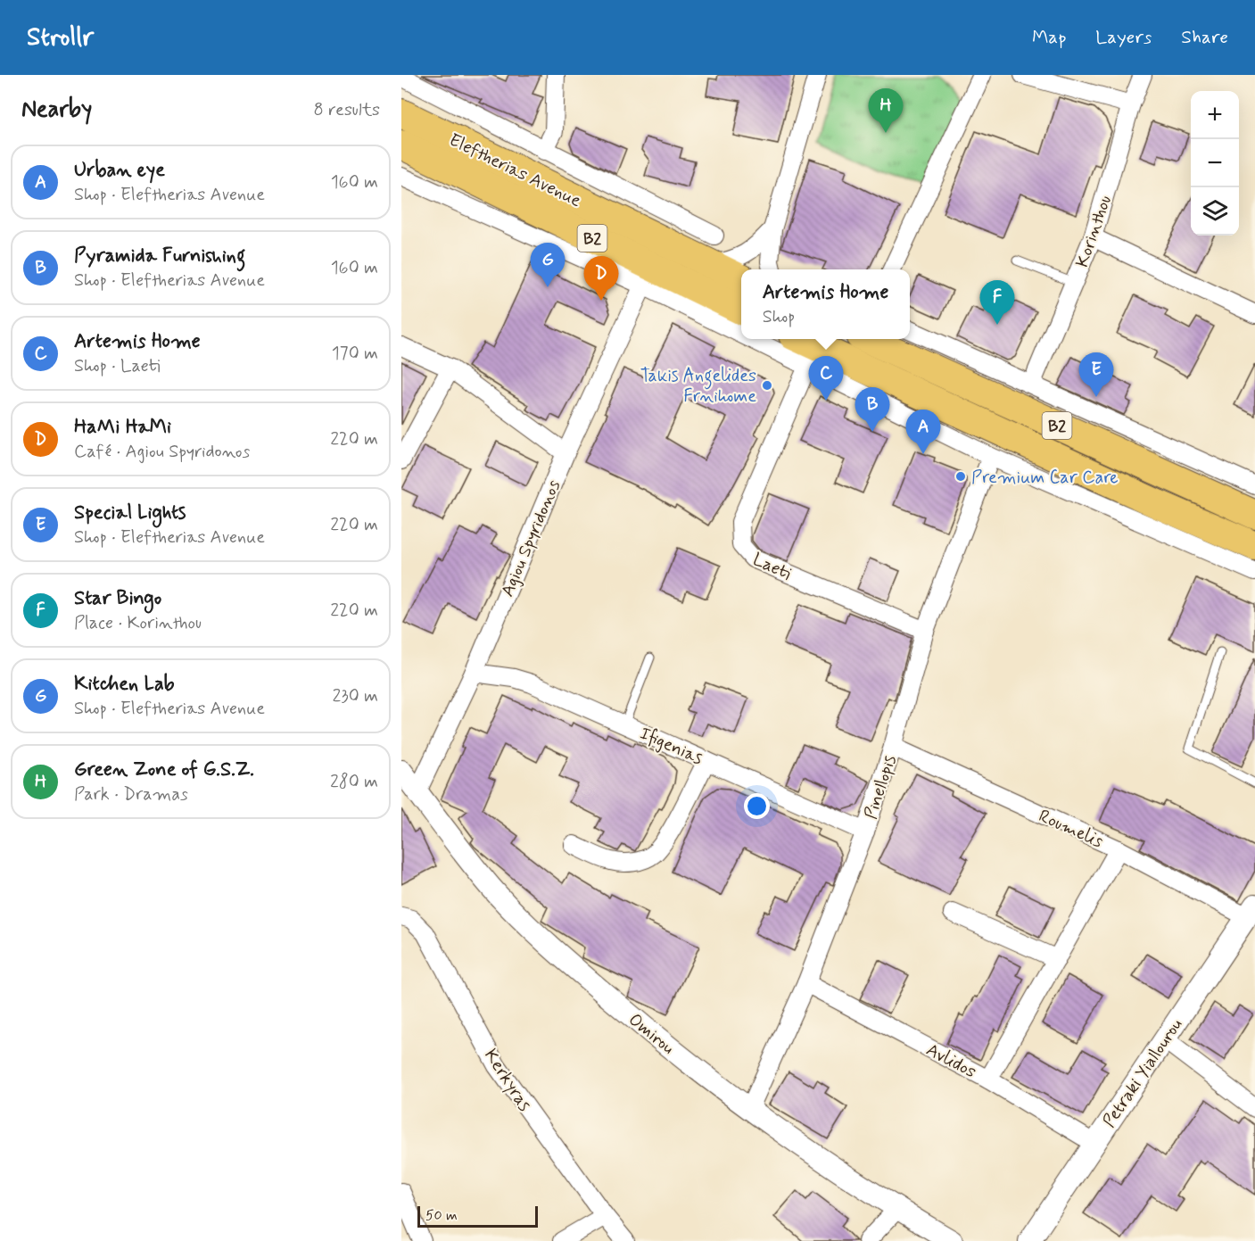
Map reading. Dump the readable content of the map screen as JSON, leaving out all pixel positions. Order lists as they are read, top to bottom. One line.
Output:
{"streets":{"highway":["Eleftherias Avenue","B2"],"street":["Korinthou","Agiou Spyridonos","Laeti","Ifigenias","Pinellopis","Roumelis","Omirou","Avlidos","Petraki Yiallourou","Kerkyras"]},"crossings":[["Agiou Spyridonos","Ifigenias"],["Agiou Spyridonos","Omirou"],["Laeti","Pinellopis"],["Ifigenias","Pinellopis"],["Pinellopis","Roumelis"],["Pinellopis","Omirou"],["Pinellopis","Avlidos"],["Roumelis","Petraki Yiallourou"],["Avlidos","Petraki Yiallourou"]],"places":["Takis Angelides Frnihome","Premium Car Care"],"scale_bar":"50 m","page":{"header":"Strollr","nav":["Map","Layers","Share"],"heading":["Nearby","8 results"],"pins":["H","G","D","F","E","C","B","A"],"map_buttons":["+","−"],"list":[{"mark":"A","name":"Urban eye","note":"Shop · Eleftherias Avenue","value":"160 m"},{"mark":"B","name":"Pyramida Furnishing","note":"Shop · Eleftherias Avenue","value":"160 m"},{"mark":"C","name":"Artemis Home","note":"Shop · Laeti","value":"170 m"},{"mark":"D","name":"HaMi HaMi","note":"Café · Agiou Spyridonos","value":"220 m"},{"mark":"E","name":"Special Lights","note":"Shop · Eleftherias Avenue","value":"220 m"},{"mark":"F","name":"Star Bingo","note":"Place · Korinthou","value":"220 m"},{"mark":"G","name":"Kitchen Lab","note":"Shop · Eleftherias Avenue","value":"230 m"},{"mark":"H","name":"Green Zone of G.S.Z.","note":"Park · Dramas","value":"280 m"}],"popup":["Artemis Home","Shop"],"scale":"50 m"}}
